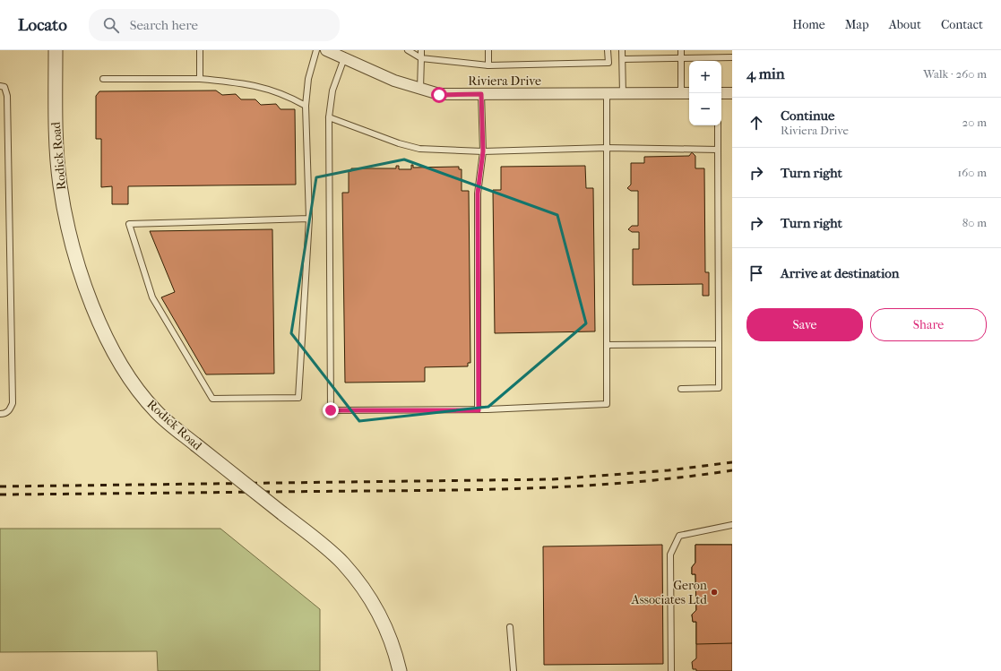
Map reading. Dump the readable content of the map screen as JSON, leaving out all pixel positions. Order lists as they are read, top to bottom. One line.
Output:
{"streets":{"street":["Riviera Drive","Rodick Road"]},"places":["Geron Associates Ltd"],"page":{"header":"Locato","search":"Search here","nav":["Home","Map","About","Contact"],"heading":["4 min","Walk · 260 m"],"map_buttons":["+","−"],"list":[["Continue","Riviera Drive","20 m"],["Turn right","160 m"],["Turn right","80 m"],"Arrive at destination"],"buttons":["Save","Share"]}}
